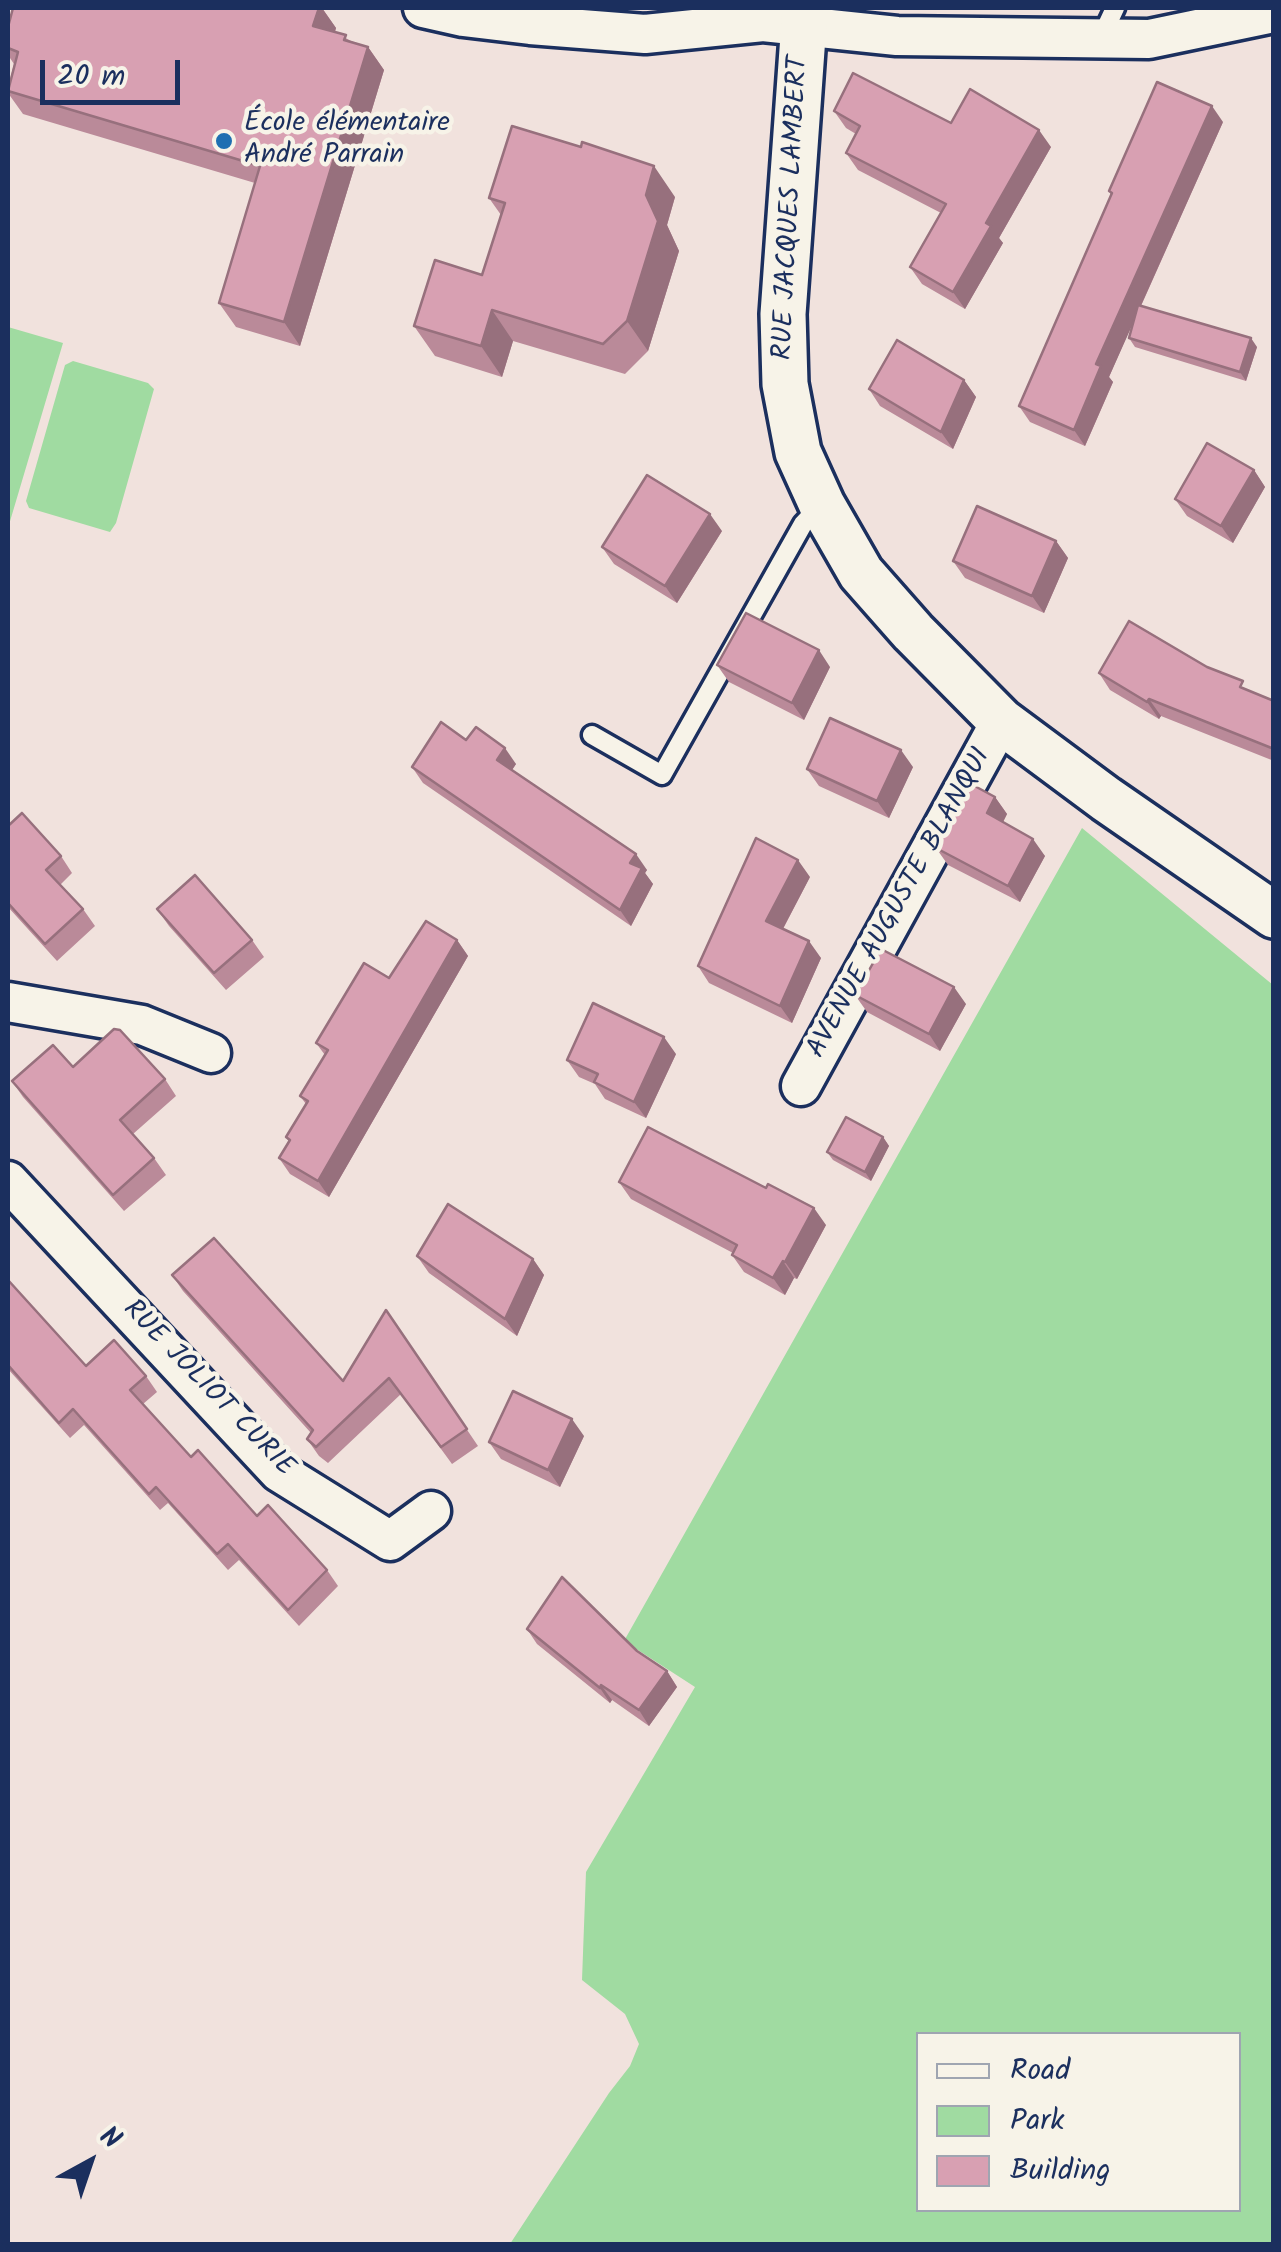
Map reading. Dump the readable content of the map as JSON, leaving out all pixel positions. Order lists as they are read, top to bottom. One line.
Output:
{"streets":{"street":["RUE JACQUES LAMBERT","AVENUE AUGUSTE BLANQUI","RUE JOLIOT CURIE"]},"crossings":[["RUE JACQUES LAMBERT","AVENUE AUGUSTE BLANQUI"]],"places":["École élémentaire André Parrain"],"legend":["Road","Park","Building"],"scale_bar":"20 m","north":"top right"}
